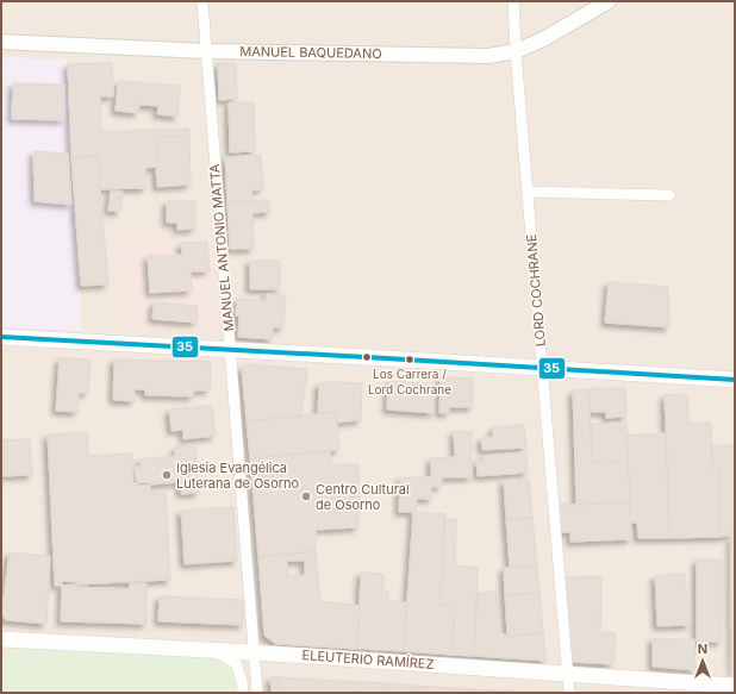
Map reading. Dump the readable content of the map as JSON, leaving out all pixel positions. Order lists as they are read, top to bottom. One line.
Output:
{"streets":{"main road":["ELEUTERIO RAMÍREZ"],"street":["MANUEL BAQUEDANO","MANUEL ANTONIO MATTA","LORD COCHRANE"]},"crossings":[["MANUEL BAQUEDANO","MANUEL ANTONIO MATTA"],["MANUEL BAQUEDANO","LORD COCHRANE"],["MANUEL ANTONIO MATTA","ELEUTERIO RAMÍREZ"],["LORD COCHRANE","ELEUTERIO RAMÍREZ"]],"places":["Los Carrera / Lord Cochrane","Iglesia Evangélica Luterana de Osorno","Centro Cultural de Osorno"],"lines":["transit line 35"],"north":"top"}
